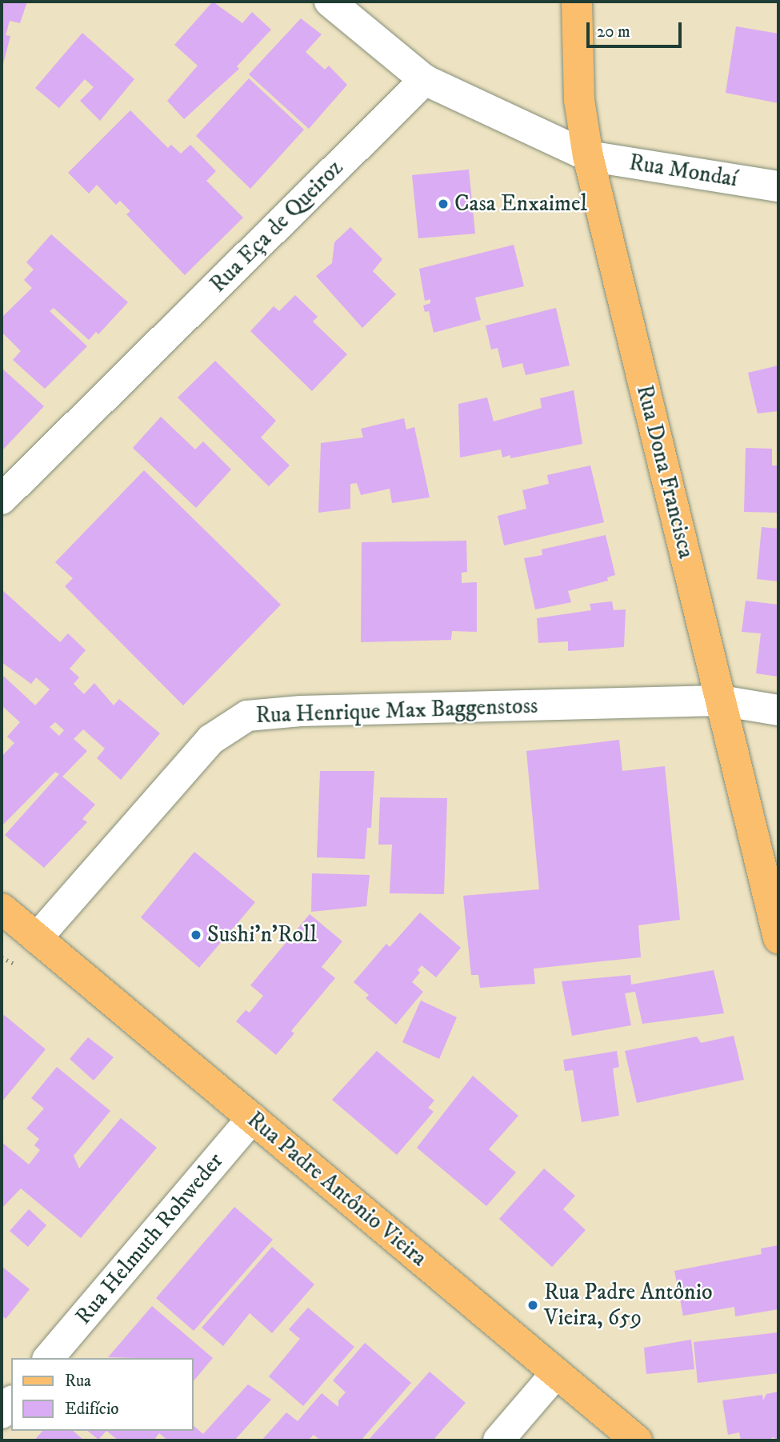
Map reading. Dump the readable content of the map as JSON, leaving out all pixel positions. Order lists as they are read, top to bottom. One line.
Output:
{"streets":{"main road":["Rua Dona Francisca","Rua Padre Antônio Vieira"],"street":["Rua Mondaí","Rua Eça de Queiroz","Rua Henrique Max Baggenstoss","Rua Helmuth Rohweder"]},"crossings":[["Rua Mondaí","Rua Dona Francisca"],["Rua Dona Francisca","Rua Henrique Max Baggenstoss"],["Rua Henrique Max Baggenstoss","Rua Padre Antônio Vieira"],["Rua Padre Antônio Vieira","Rua Helmuth Rohweder"]],"places":["Casa Enxaimel","Sushi'n'Roll","Rua Padre Antônio Vieira, 659"],"legend":["Rua","Edifício"],"scale_bar":"20 m"}
